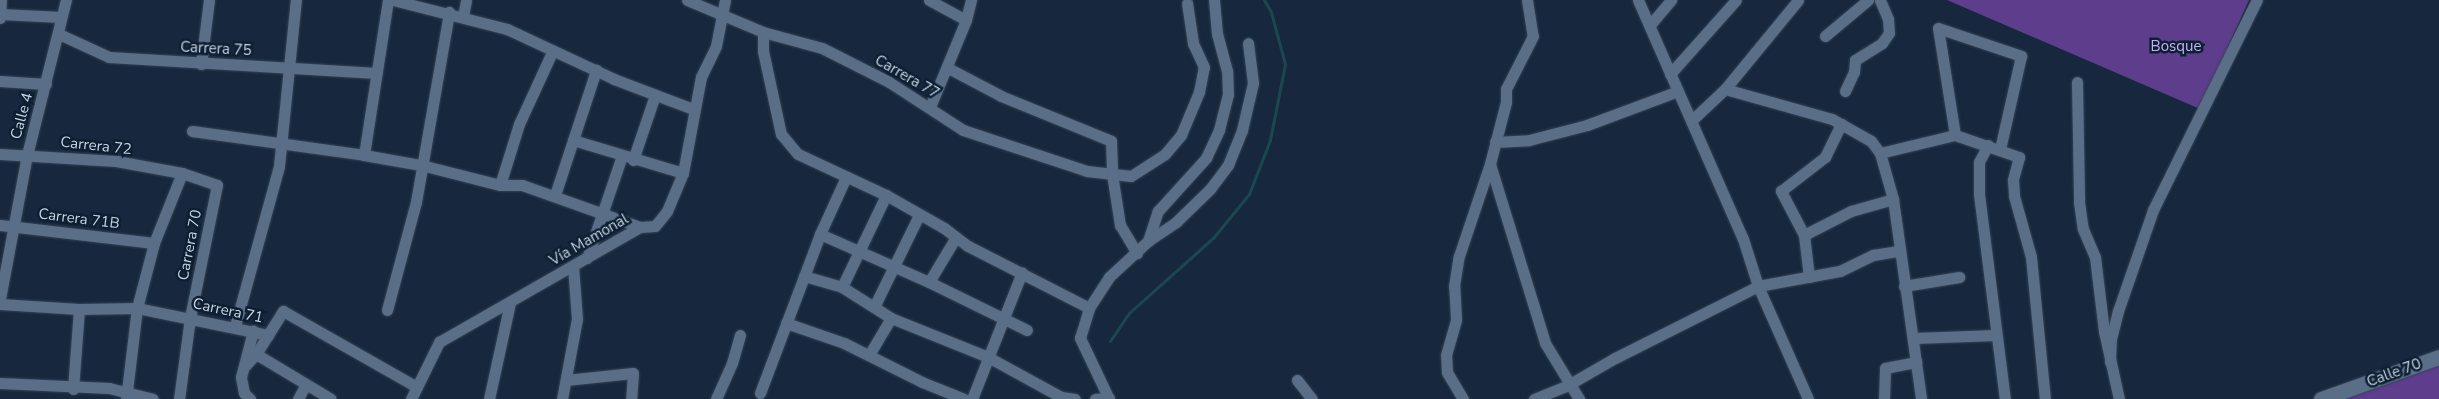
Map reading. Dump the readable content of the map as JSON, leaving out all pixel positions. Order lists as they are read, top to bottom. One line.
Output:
{"streets":{"street":["Carrera 75","Carrera 77","Calle 4","Carrera 72","Carrera 71B","Vía Mamonal","Carrera 70","Carrera 71","Calle 70"]},"crossings":[["Carrera 75","Calle 4"],["Carrera 77","Vía Mamonal"],["Calle 4","Carrera 72"],["Calle 4","Carrera 71B"],["Carrera 72","Carrera 70"],["Vía Mamonal","Carrera 71"],["Carrera 70","Carrera 71"]],"parks":["Bosque"]}
